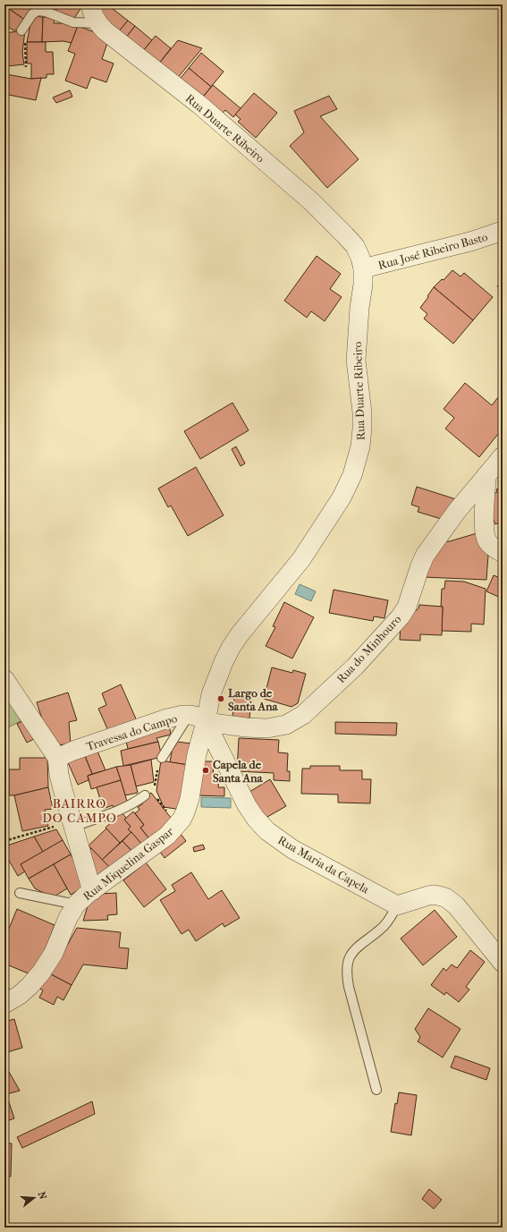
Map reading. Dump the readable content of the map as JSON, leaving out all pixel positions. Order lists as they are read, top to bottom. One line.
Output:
{"streets":{"street":["Rua Duarte Ribeiro","Rua José Ribeiro Basto","Rua do Minhouro","Travessa do Campo","Rua Miquelina Gaspar","Rua Maria da Capela"]},"crossings":[["Rua Duarte Ribeiro","Rua José Ribeiro Basto"],["Rua Duarte Ribeiro","Rua do Minhouro"],["Rua Duarte Ribeiro","Travessa do Campo"],["Rua Duarte Ribeiro","Rua Miquelina Gaspar"],["Rua Duarte Ribeiro","Rua Maria da Capela"],["Rua do Minhouro","Travessa do Campo"],["Rua do Minhouro","Rua Miquelina Gaspar"],["Rua do Minhouro","Rua Maria da Capela"],["Travessa do Campo","Rua Miquelina Gaspar"],["Travessa do Campo","Rua Maria da Capela"],["Rua Miquelina Gaspar","Rua Maria da Capela"]],"districts":["BAIRRO DO CAMPO"],"places":["Largo de Santa Ana","Capela de Santa Ana"],"north":"right"}
